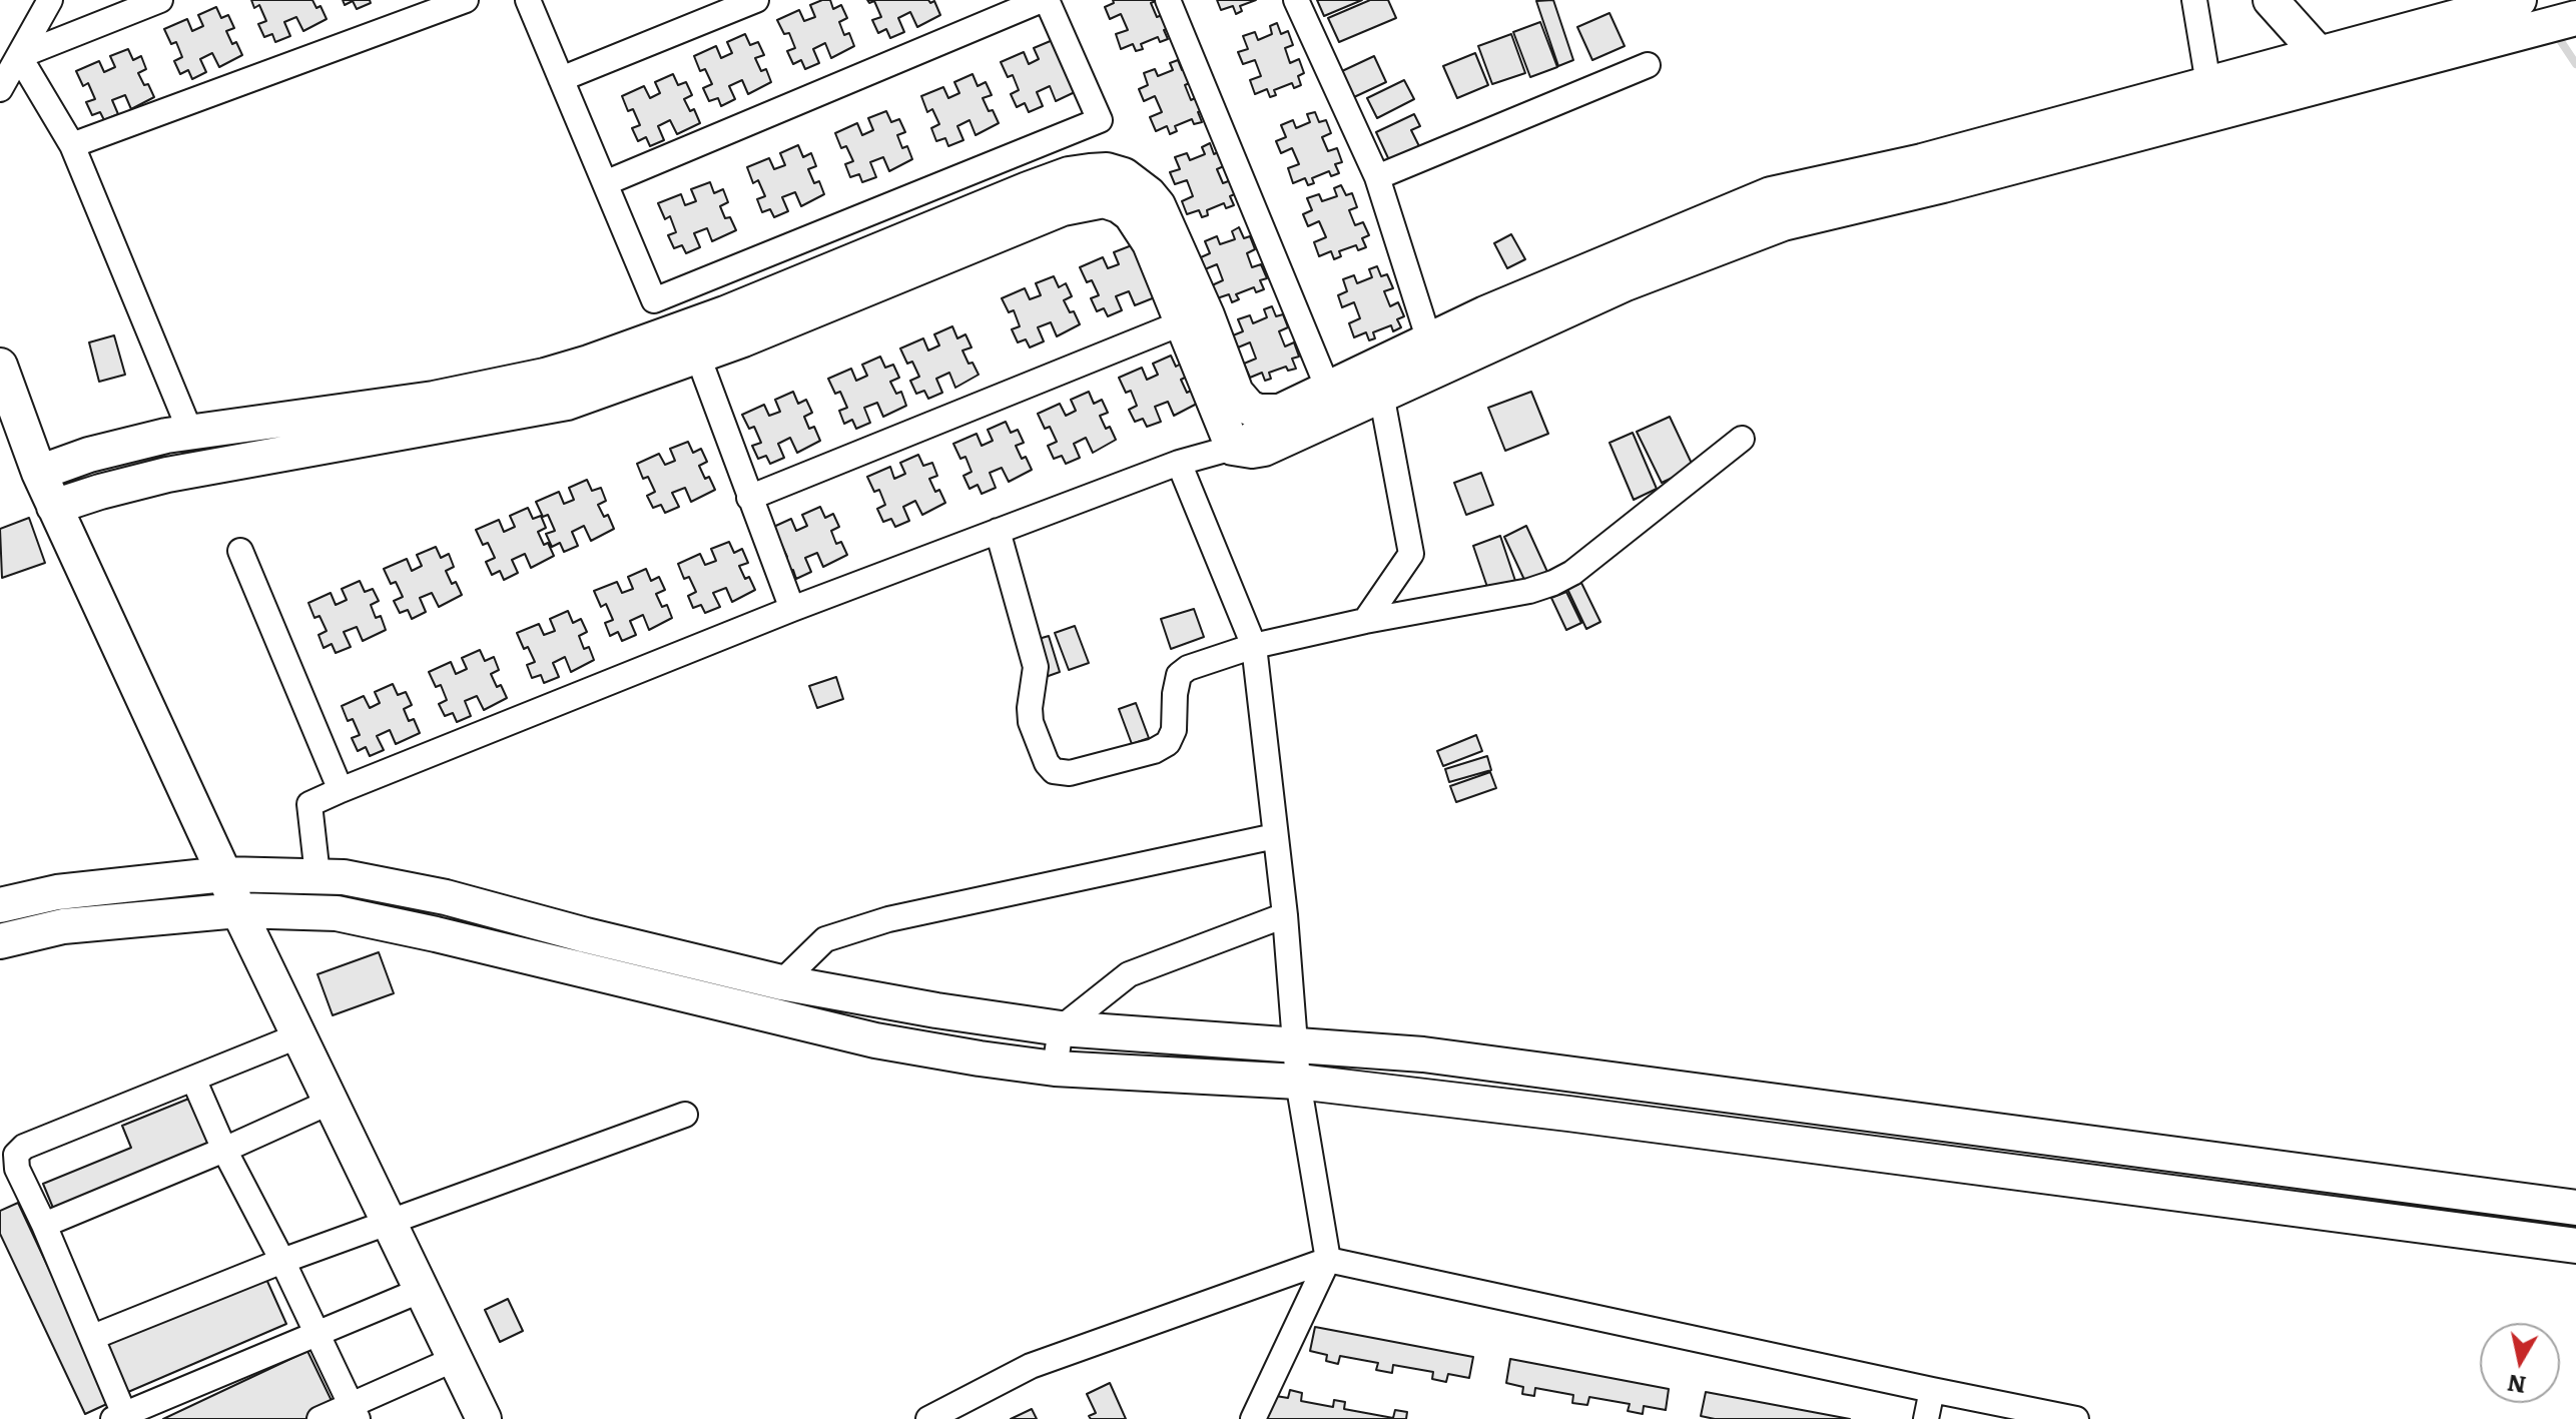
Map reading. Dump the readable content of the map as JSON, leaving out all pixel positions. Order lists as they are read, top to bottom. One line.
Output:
{"north":"bottom"}
